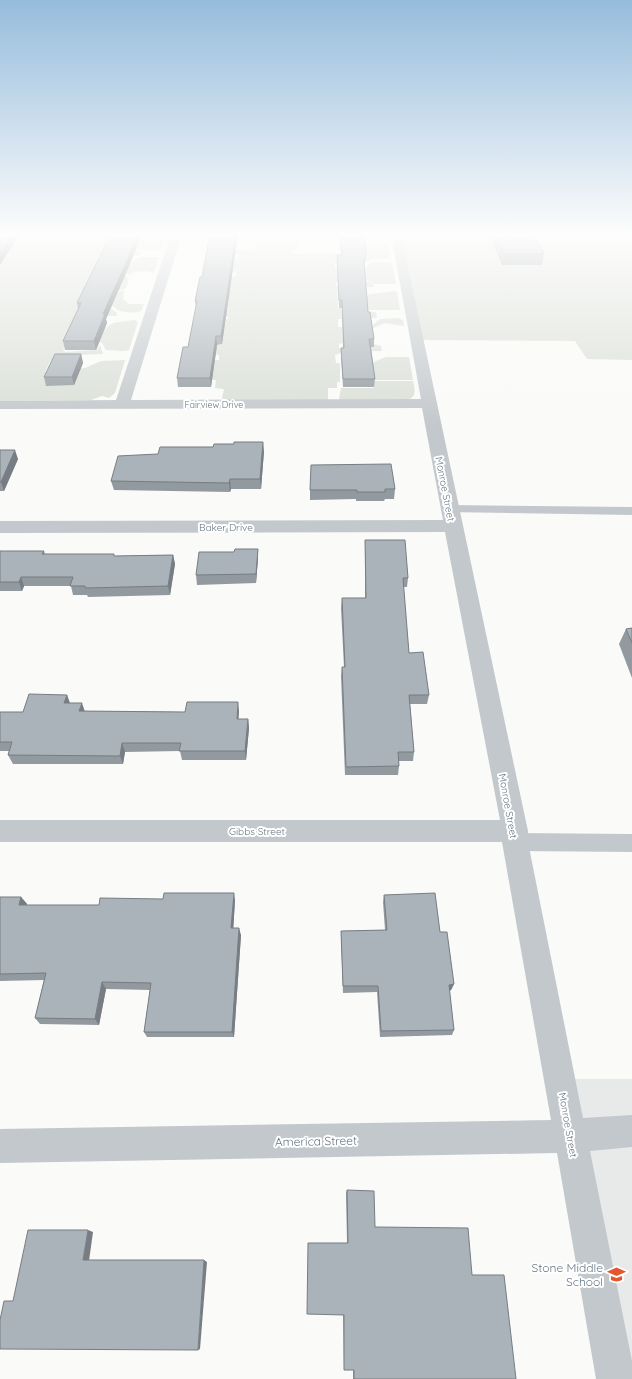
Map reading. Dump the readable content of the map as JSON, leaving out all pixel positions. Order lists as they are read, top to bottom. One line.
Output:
{"streets":{"street":["Fairview Drive","Monroe Street","Baker Drive","Gibbs Street","America Street"]},"crossings":[["Fairview Drive","Monroe Street"],["Monroe Street","Baker Drive"],["Monroe Street","Gibbs Street"],["Monroe Street","America Street"]],"places":{"school or university":["Stone Middle School"]}}
